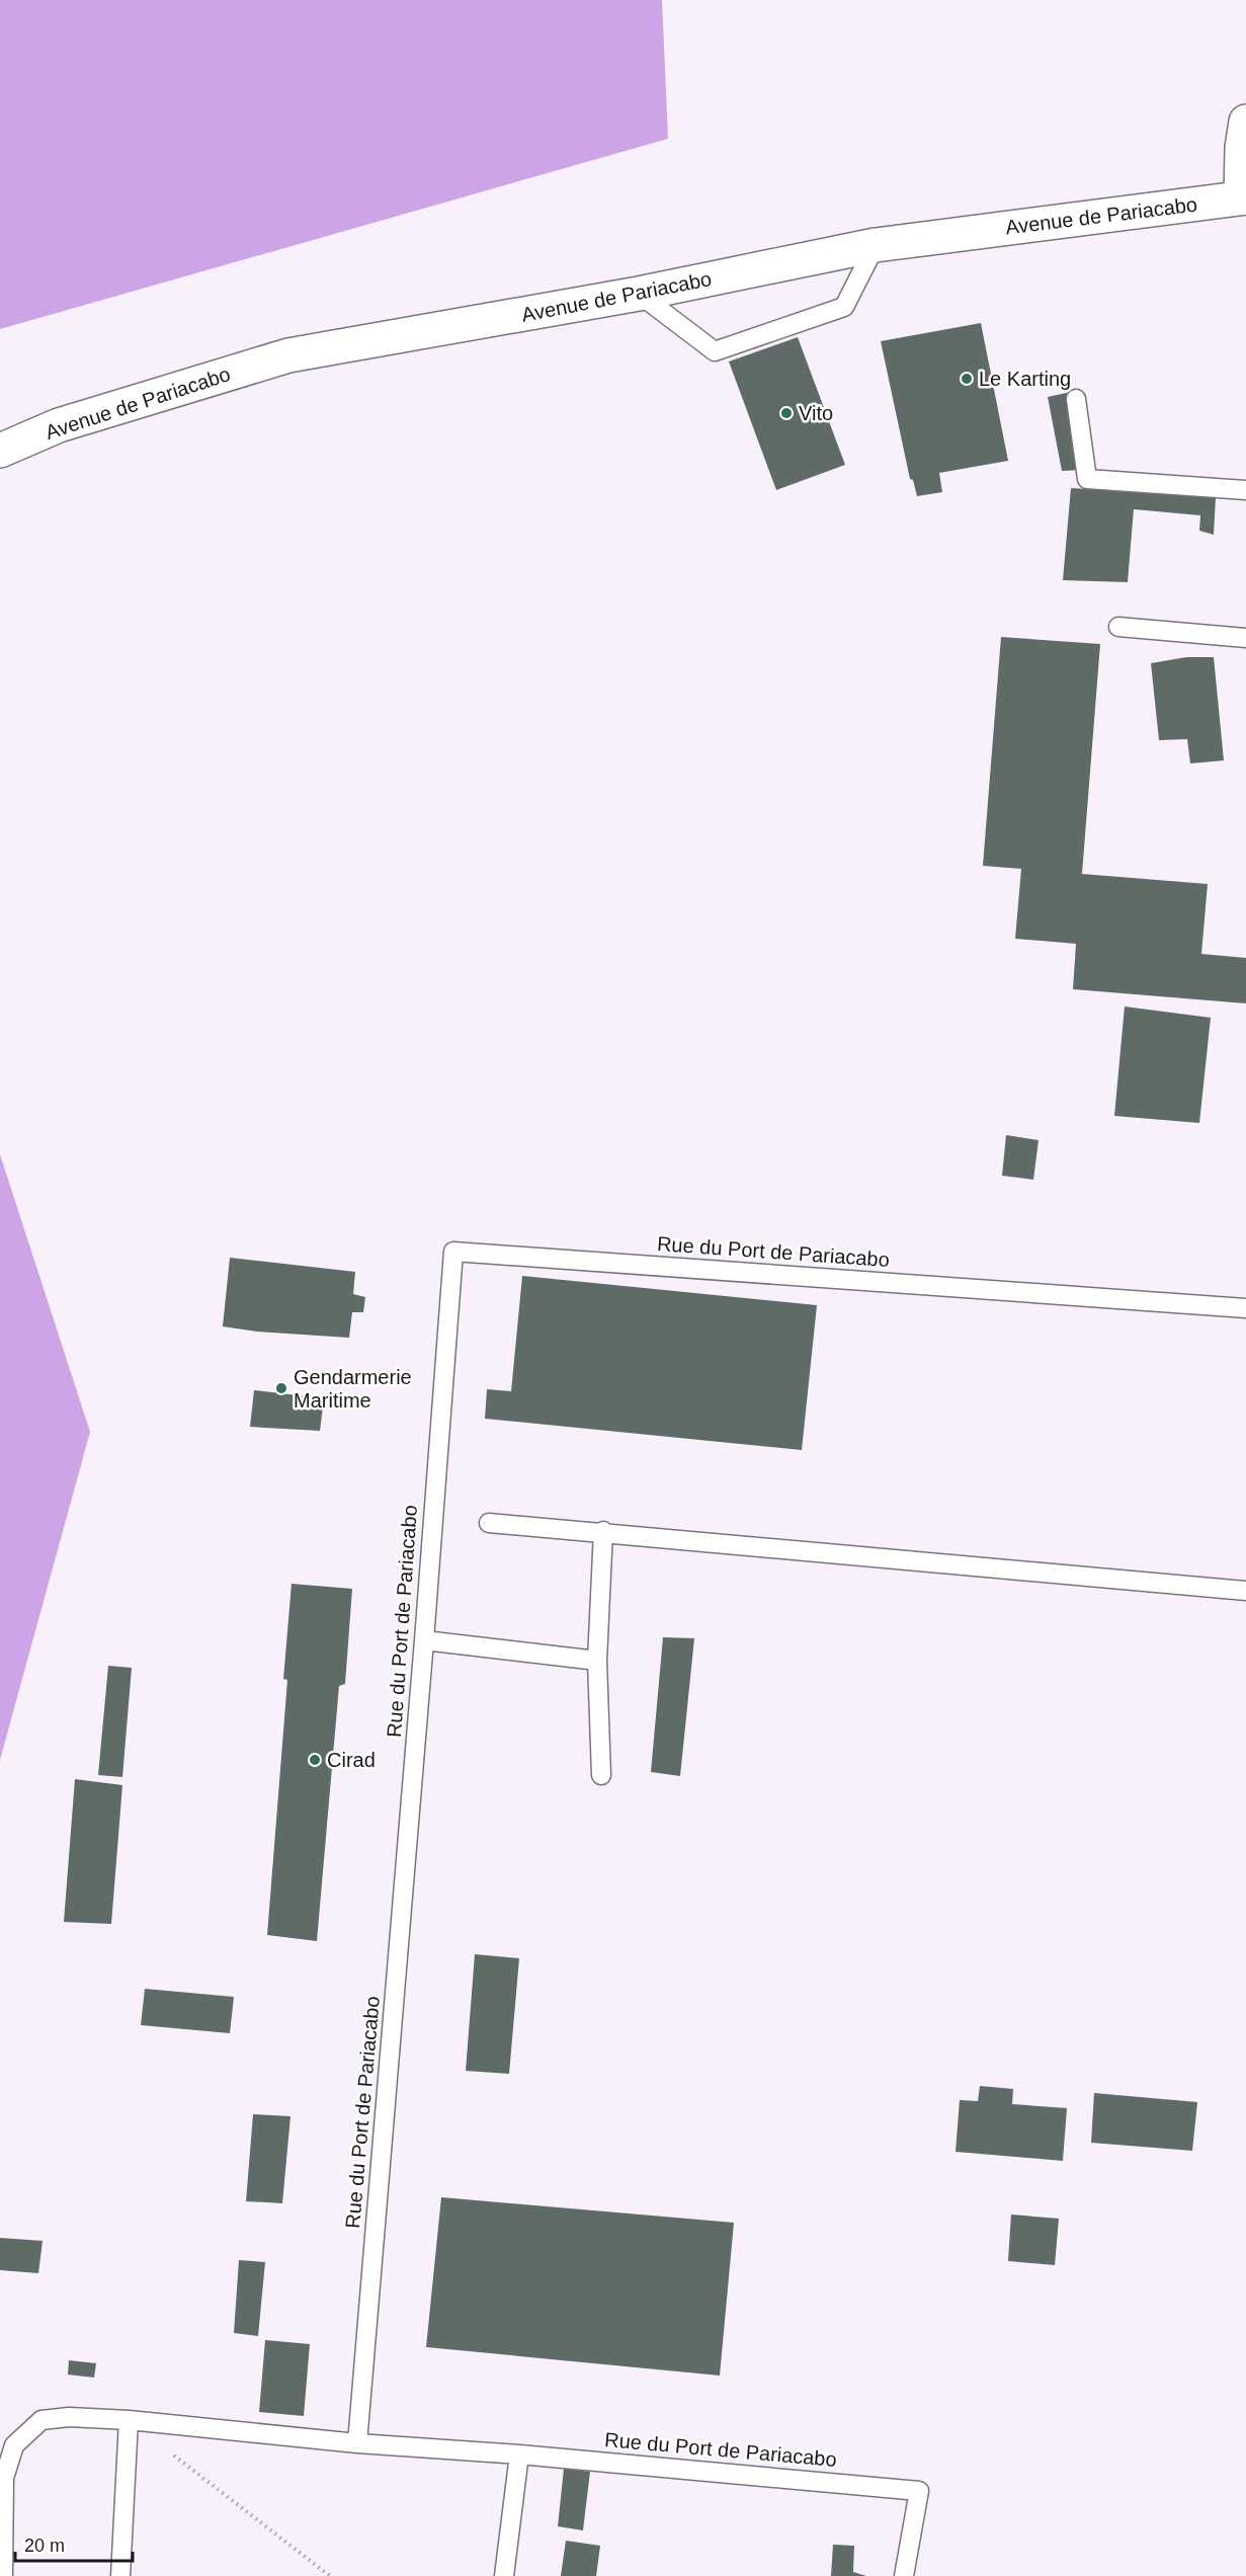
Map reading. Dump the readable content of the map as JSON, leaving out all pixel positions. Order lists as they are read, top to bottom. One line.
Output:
{"streets":{"main road":["Avenue de Pariacabo"],"lane":["Rue du Port de Pariacabo"]},"places":["Le Karting","Vito","Gendarmerie Maritime","Cirad"],"scale_bar":"20 m"}
